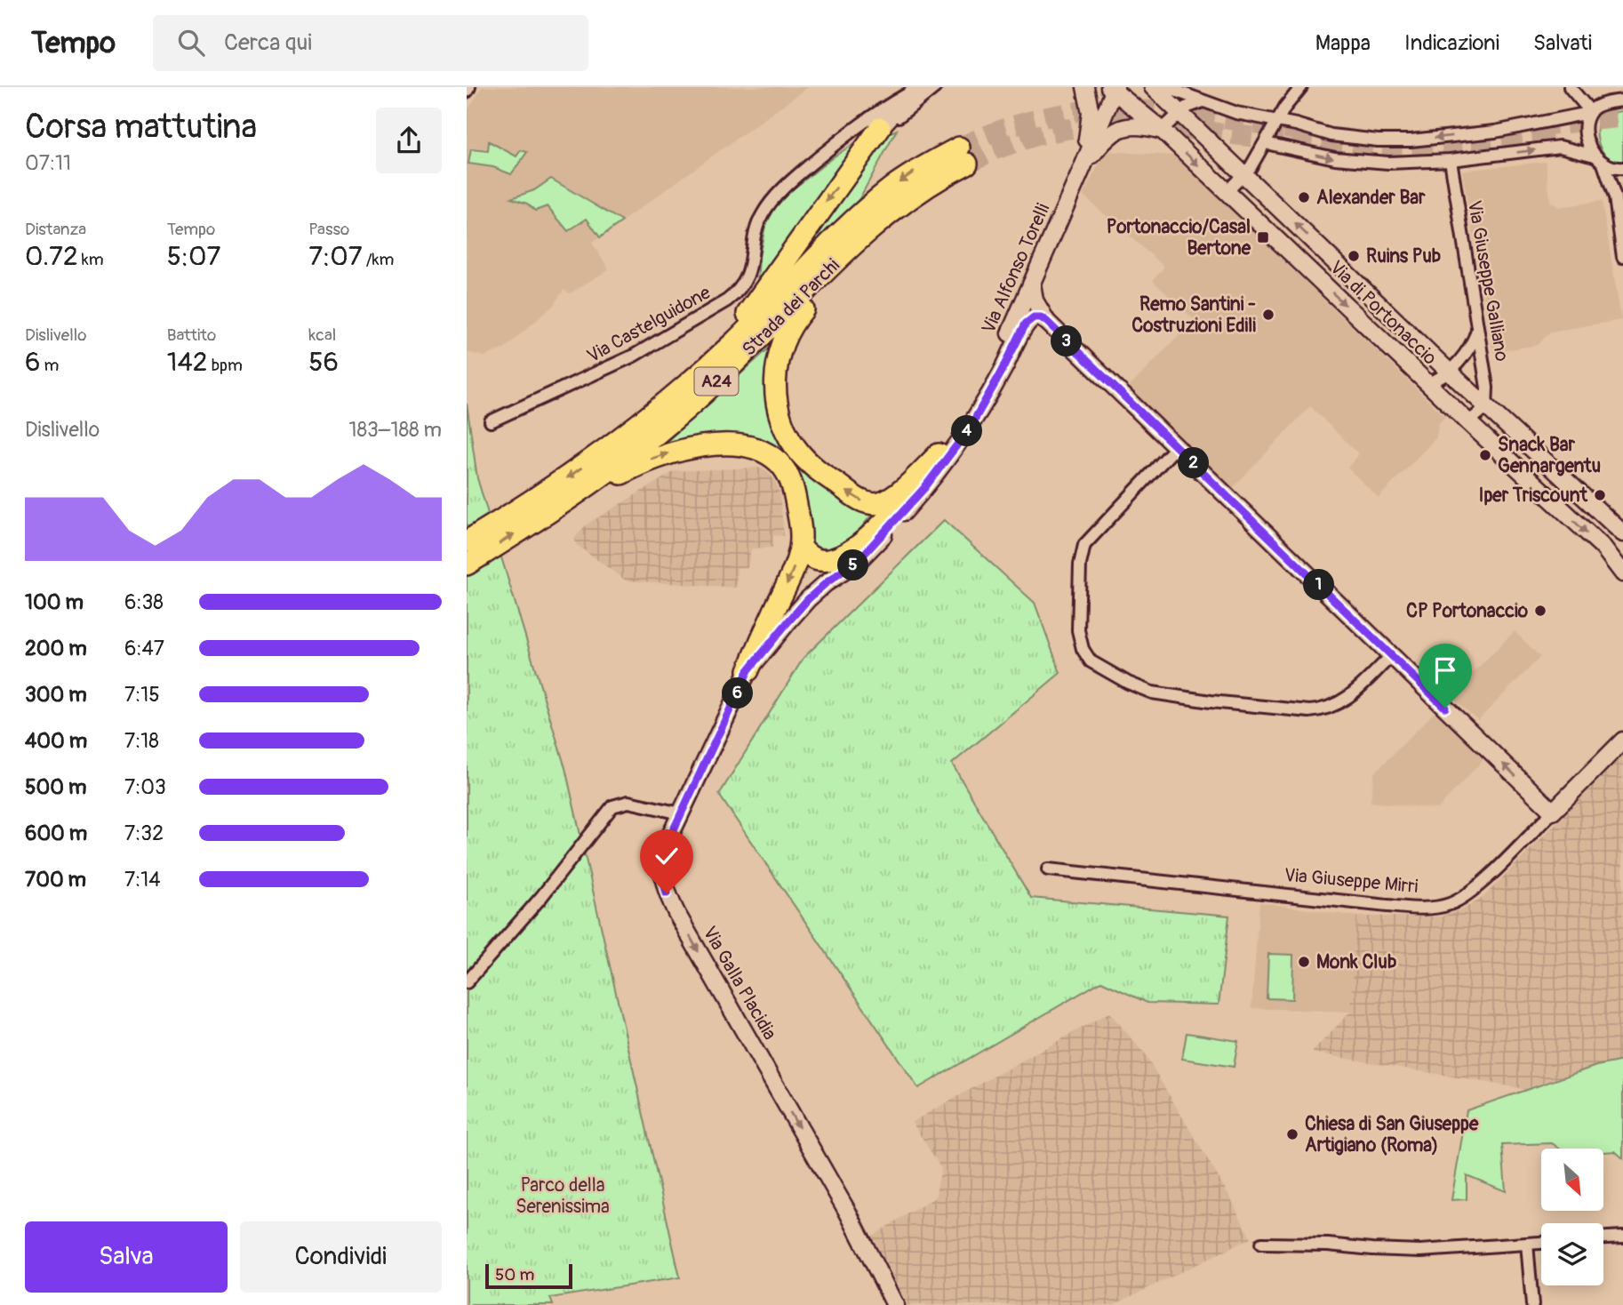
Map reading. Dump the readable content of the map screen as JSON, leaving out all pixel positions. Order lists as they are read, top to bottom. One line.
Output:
{"streets":{"highway":["Strada dei Parchi","A24"],"main road":["Via Alfonso Torelli","Via di Portonaccio","Via Giuseppe Mirri","Via Galla Placidia"],"street":["Via Giuseppe Galliano","Via Castelguidone"]},"crossings":[["Via Alfonso Torelli","Via di Portonaccio"],["Via Alfonso Torelli","Via Galla Placidia"],["Via Giuseppe Galliano","Via di Portonaccio"]],"one_way":["Via Galla Placidia"],"parks":["Parco della Serenissima"],"places":{"other":["Alexander Bar","Ruins Pub","Remo Santini - Costruzioni Edili","Snack Bar Gennargentu","Iper Triscount","CP Portonaccio","Monk Club","Chiesa di San Giuseppe Artigiano (Roma)"],"transit":["Portonaccio/Casal Bertone"]},"scale_bar":"50 m","north":"bottom right","page":{"header":"Tempo","search":"Cerca qui","nav":["Mappa","Indicazioni","Salvati"],"heading":["Corsa mattutina","07:11"],"stats":[["Distanza","0.72 km"],["Tempo","5:07"],["Passo","7:07 /km"],["Dislivello","6 m"],["Battito","142 bpm"],["kcal","56"]],"pins":["3","4","2","5","1","6"],"chart":["Dislivello","183–188 m"],"list":[{"name":"100 m","note":"6:38"},{"name":"200 m","note":"6:47"},{"name":"300 m","note":"7:15"},{"name":"400 m","note":"7:18"},{"name":"500 m","note":"7:03"},{"name":"600 m","note":"7:32"},{"name":"700 m","note":"7:14"}],"buttons":["Salva","Condividi"],"scale":"50 m"}}
